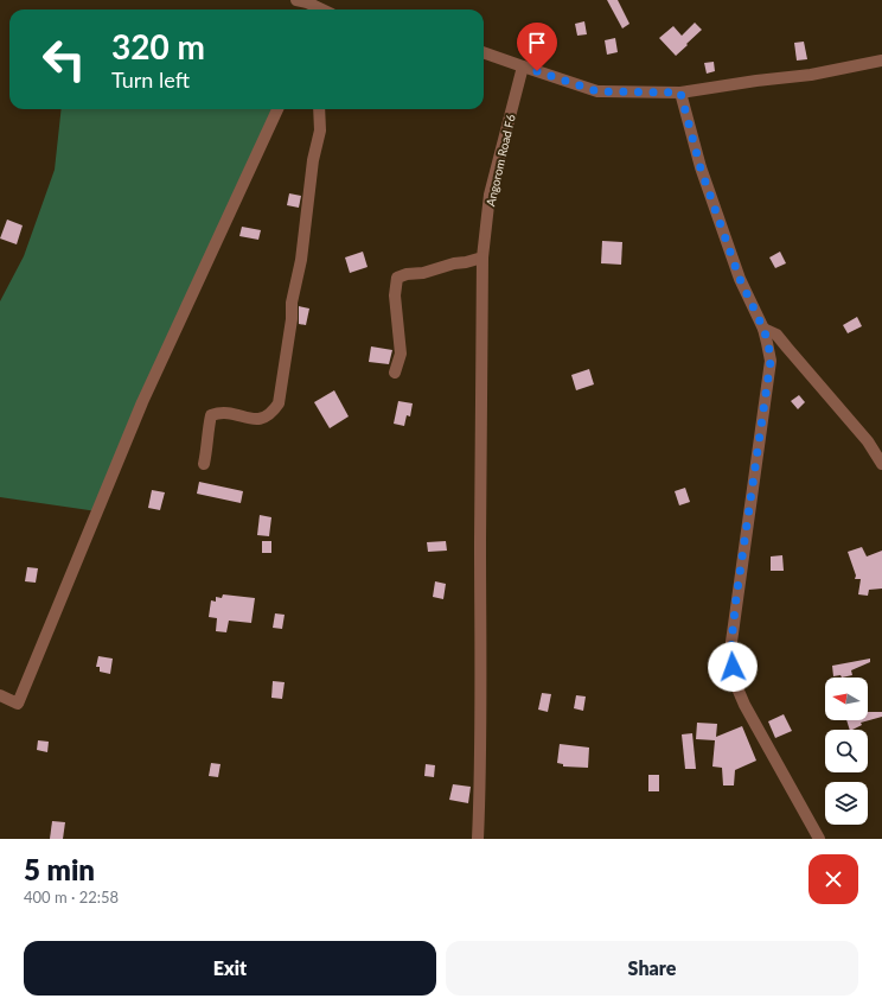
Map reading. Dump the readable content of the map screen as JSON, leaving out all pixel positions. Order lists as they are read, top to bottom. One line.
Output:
{"streets":{"street":["Angorom Road F6"]},"north":"left","page":{"turn":["320 m","Turn left"],"heading":["5 min","400 m · 22:58"],"buttons":["Exit","Share"]}}
